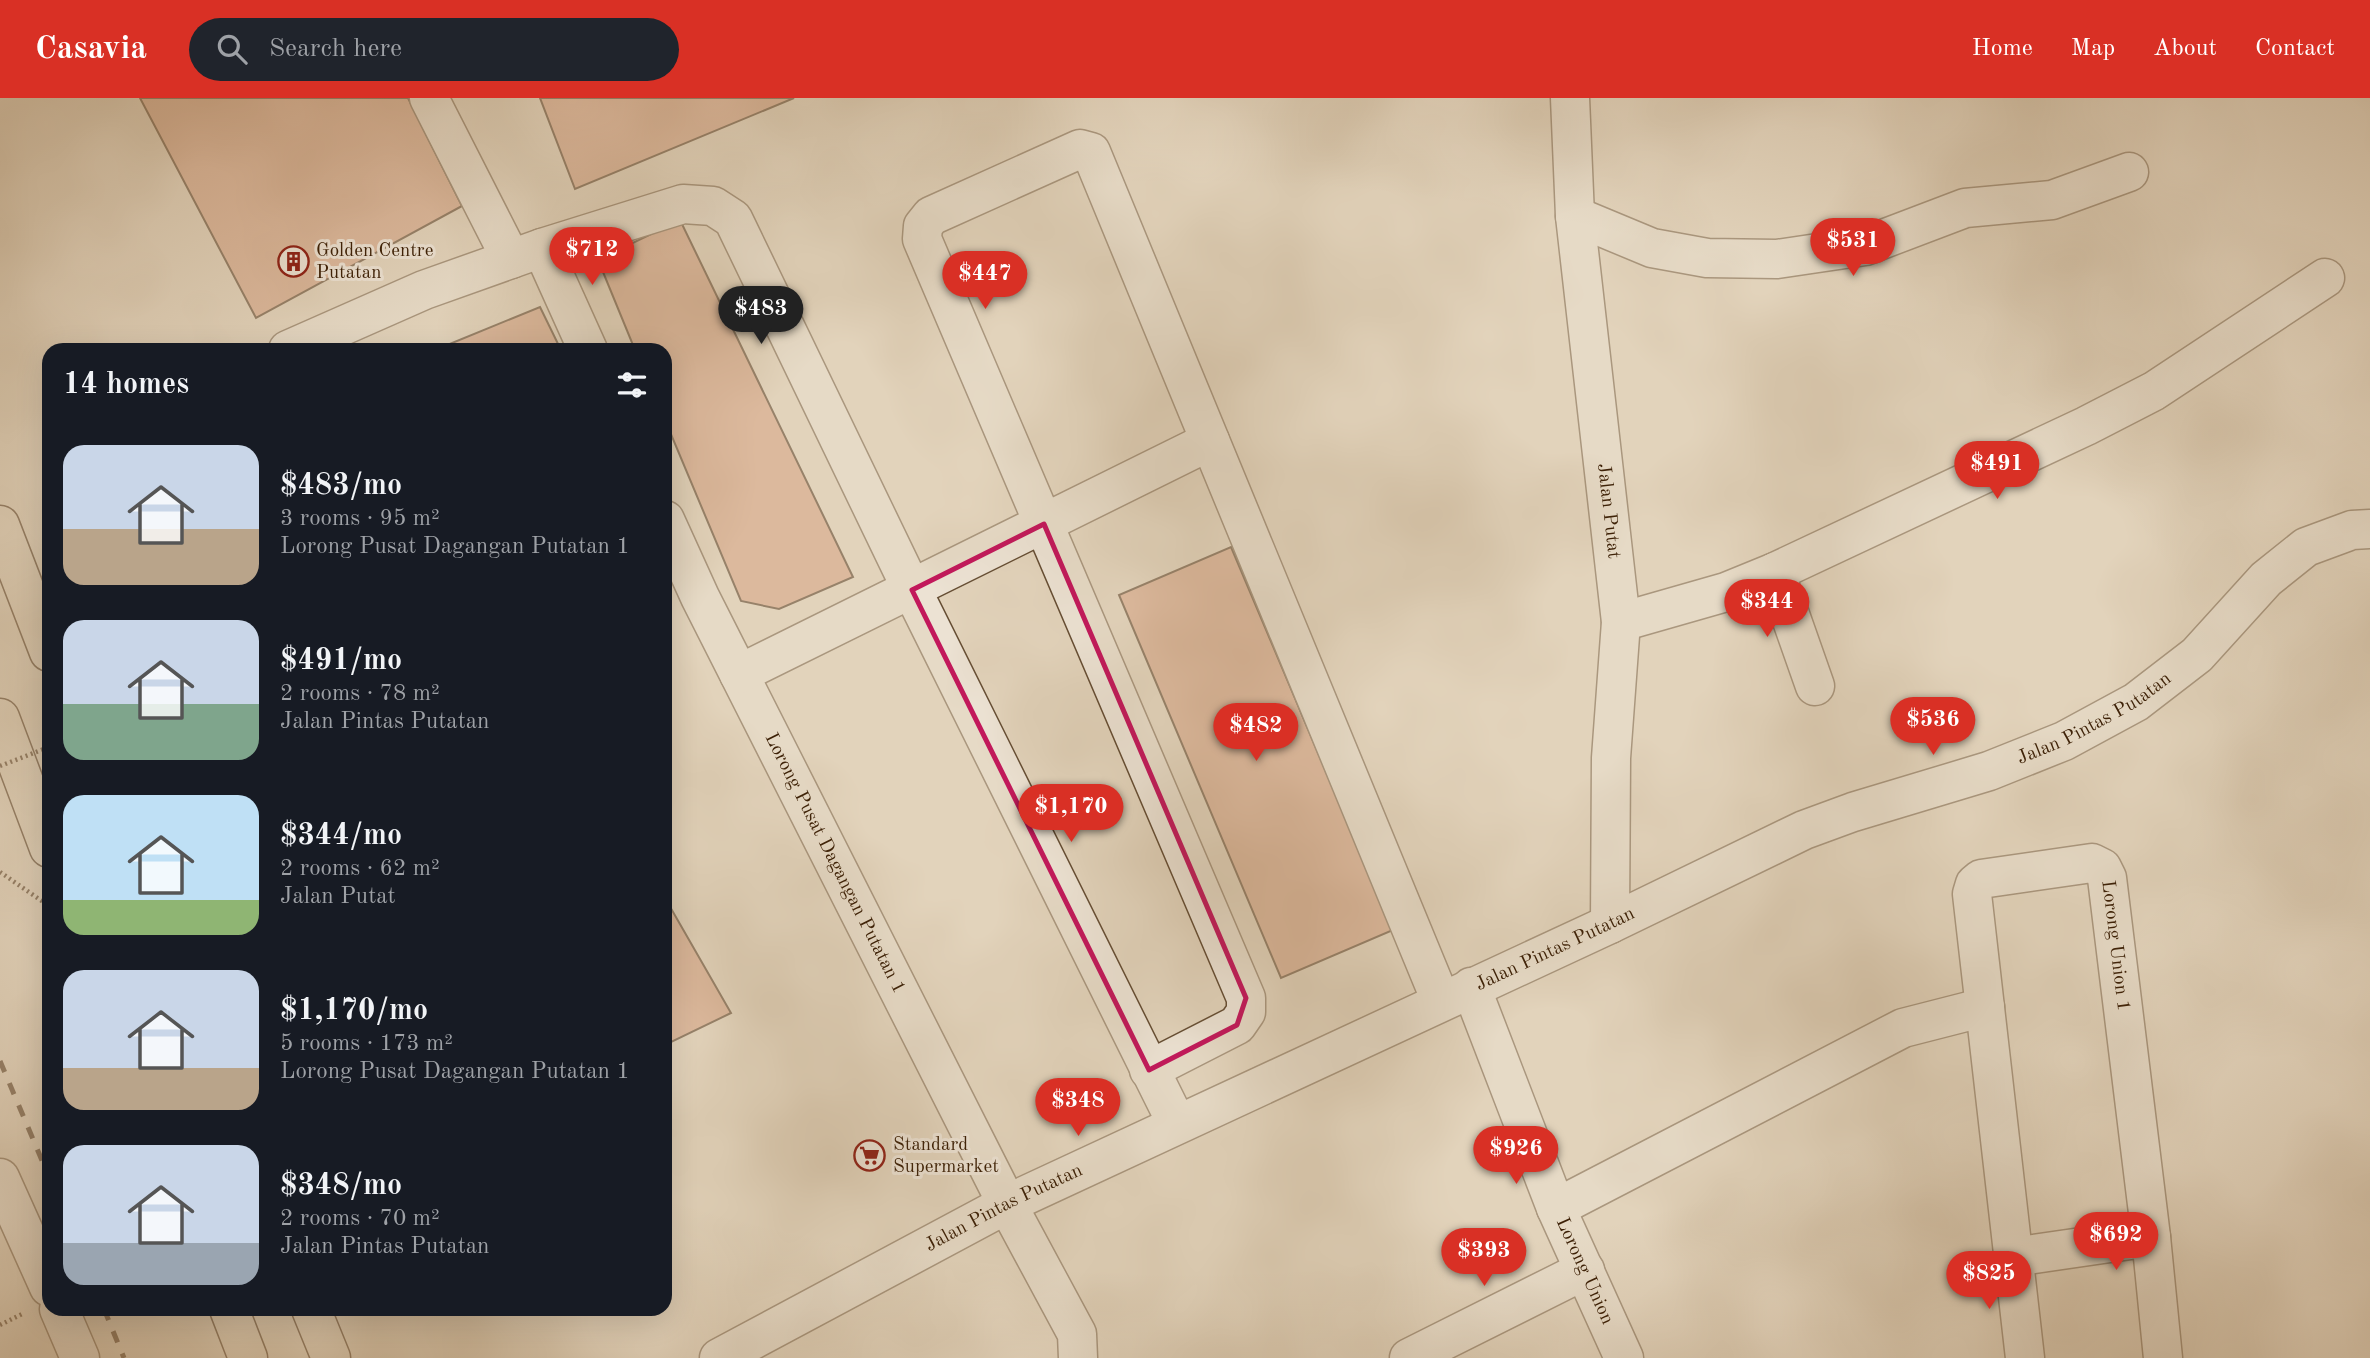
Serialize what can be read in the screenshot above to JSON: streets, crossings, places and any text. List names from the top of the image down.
{
  "streets": {
    "street": [
      "Jalan Putat",
      "Jalan Pintas Putatan",
      "Lorong Pusat Dagangan Putatan 1",
      "Lorong Union 1",
      "Lorong Union"
    ]
  },
  "crossings": [
    ["Jalan Putat", "Jalan Pintas Putatan"],
    ["Jalan Pintas Putatan", "Lorong Pusat Dagangan Putatan 1"],
    ["Jalan Pintas Putatan", "Lorong Union"]
  ],
  "places": {
    "building": ["Golden Centre Putatan"],
    "supermarket": ["Standard Supermarket"]
  },
  "page": {
    "header": "Casavia",
    "search": "Search here",
    "nav": [
      "Home",
      "Map",
      "About",
      "Contact"
    ],
    "price": [
      "$531",
      "$712",
      "$447",
      "$483",
      "$491",
      "$344",
      "$536",
      "$482",
      "$1,170",
      "$348",
      "$926",
      "$692",
      "$393",
      "$825"
    ],
    "heading": "14 homes",
    "list": [
      {
        "name": "$483/mo",
        "note": "3 rooms · 95 m² · Lorong Pusat Dagangan Putatan 1"
      },
      {
        "name": "$491/mo",
        "note": "2 rooms · 78 m² · Jalan Pintas Putatan"
      },
      {
        "name": "$344/mo",
        "note": "2 rooms · 62 m² · Jalan Putat"
      },
      {
        "name": "$1,170/mo",
        "note": "5 rooms · 173 m² · Lorong Pusat Dagangan Putatan 1"
      },
      {
        "name": "$348/mo",
        "note": "2 rooms · 70 m² · Jalan Pintas Putatan"
      }
    ]
  }
}
